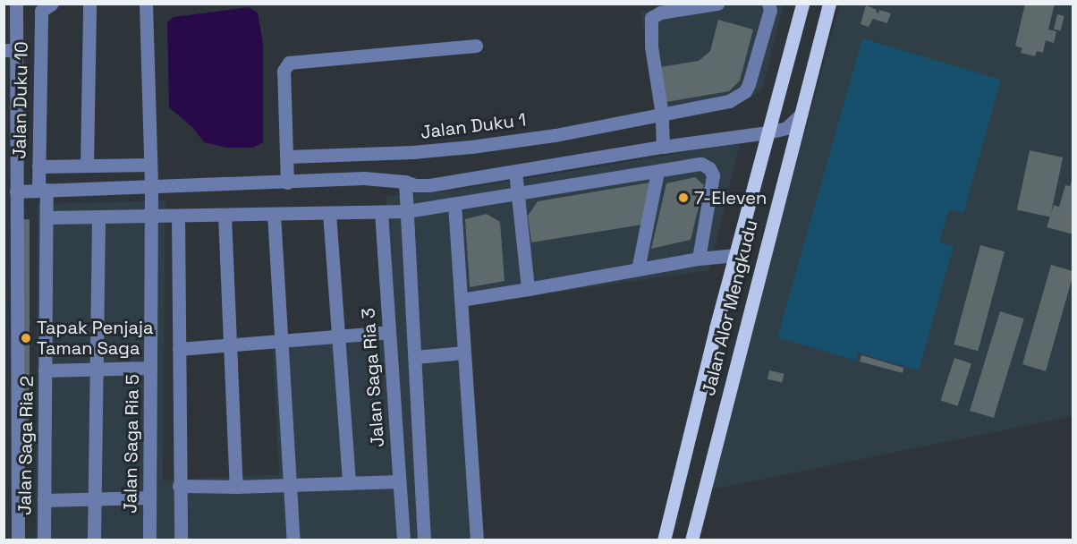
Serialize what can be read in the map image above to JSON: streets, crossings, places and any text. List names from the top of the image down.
{
  "streets": {
    "main road": ["Jalan Alor Mengkudu"],
    "street": [
      "Jalan Duku 10",
      "Jalan Duku 1",
      "Jalan Saga Ria 3",
      "Jalan Saga Ria 5",
      "Jalan Saga Ria 2"
    ]
  },
  "crossings": [
    ["Jalan Duku 10", "Jalan Saga Ria 2"]
  ],
  "places": ["7-Eleven", "Tapak Penjaja Taman Saga"]
}
